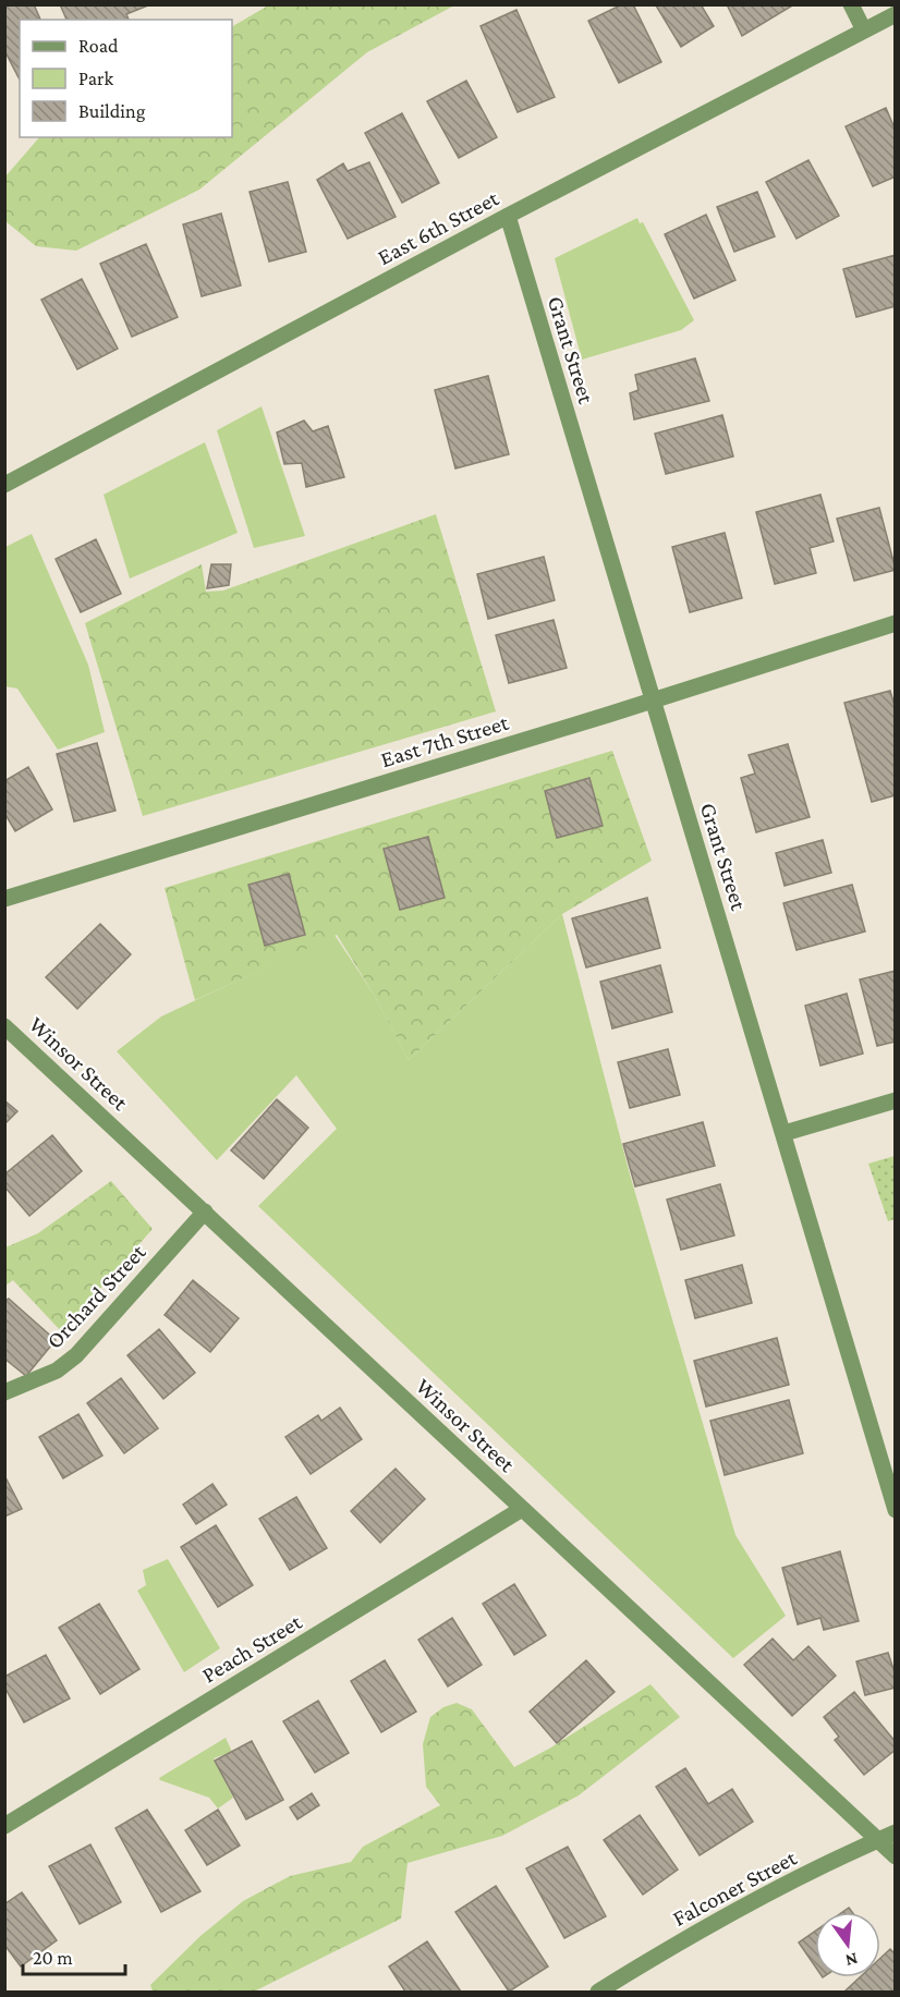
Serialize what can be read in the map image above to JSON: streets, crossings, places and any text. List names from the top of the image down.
{
  "streets": {
    "street": [
      "East 6th Street",
      "Grant Street",
      "East 7th Street",
      "Winsor Street",
      "Orchard Street",
      "Peach Street",
      "Falconer Street"
    ]
  },
  "crossings": [
    ["East 6th Street", "Grant Street"],
    ["Grant Street", "East 7th Street"],
    ["Winsor Street", "Orchard Street"],
    ["Winsor Street", "Peach Street"],
    ["Winsor Street", "Falconer Street"]
  ],
  "legend": ["Road", "Park", "Building"],
  "scale_bar": "20 m",
  "north": "bottom"
}
